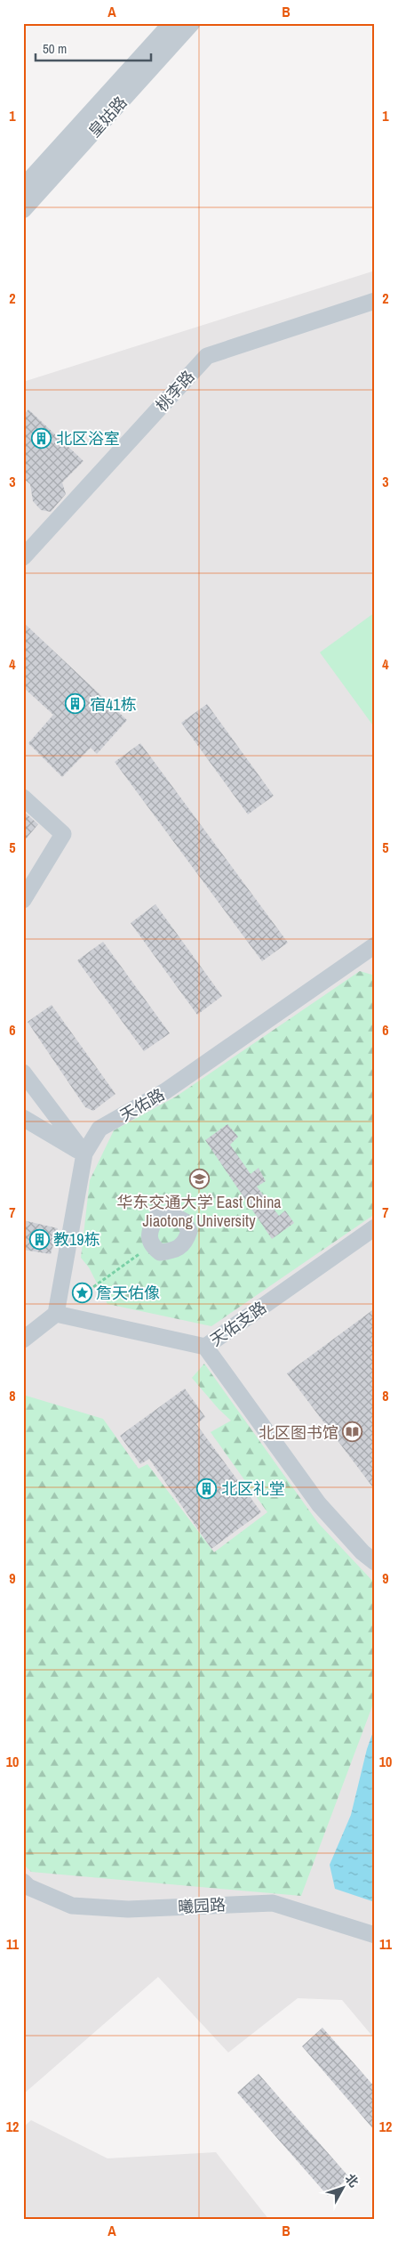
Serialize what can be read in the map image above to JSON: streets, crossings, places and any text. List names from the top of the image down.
{
  "streets": {
    "street": [
      "皇姑路",
      "桃李路",
      "天佑路",
      "天佑支路",
      "曦园路"
    ]
  },
  "crossings": [
    ["天佑路", "天佑支路"]
  ],
  "places": {
    "building": [
      "北区浴室",
      "宿41栋",
      "教19栋",
      "北区礼堂"
    ],
    "school or university": ["华东交通大学 East China Jiaotong University"],
    "place": ["詹天佑像"],
    "library": ["北区图书馆"]
  },
  "scale_bar": "50 m",
  "north": "top right",
  "grid": {
    "columns": ["A", "B"],
    "rows": [
      "1",
      "2",
      "3",
      "4",
      "5",
      "6",
      "7",
      "8",
      "9",
      "10",
      "11",
      "12"
    ]
  }
}
